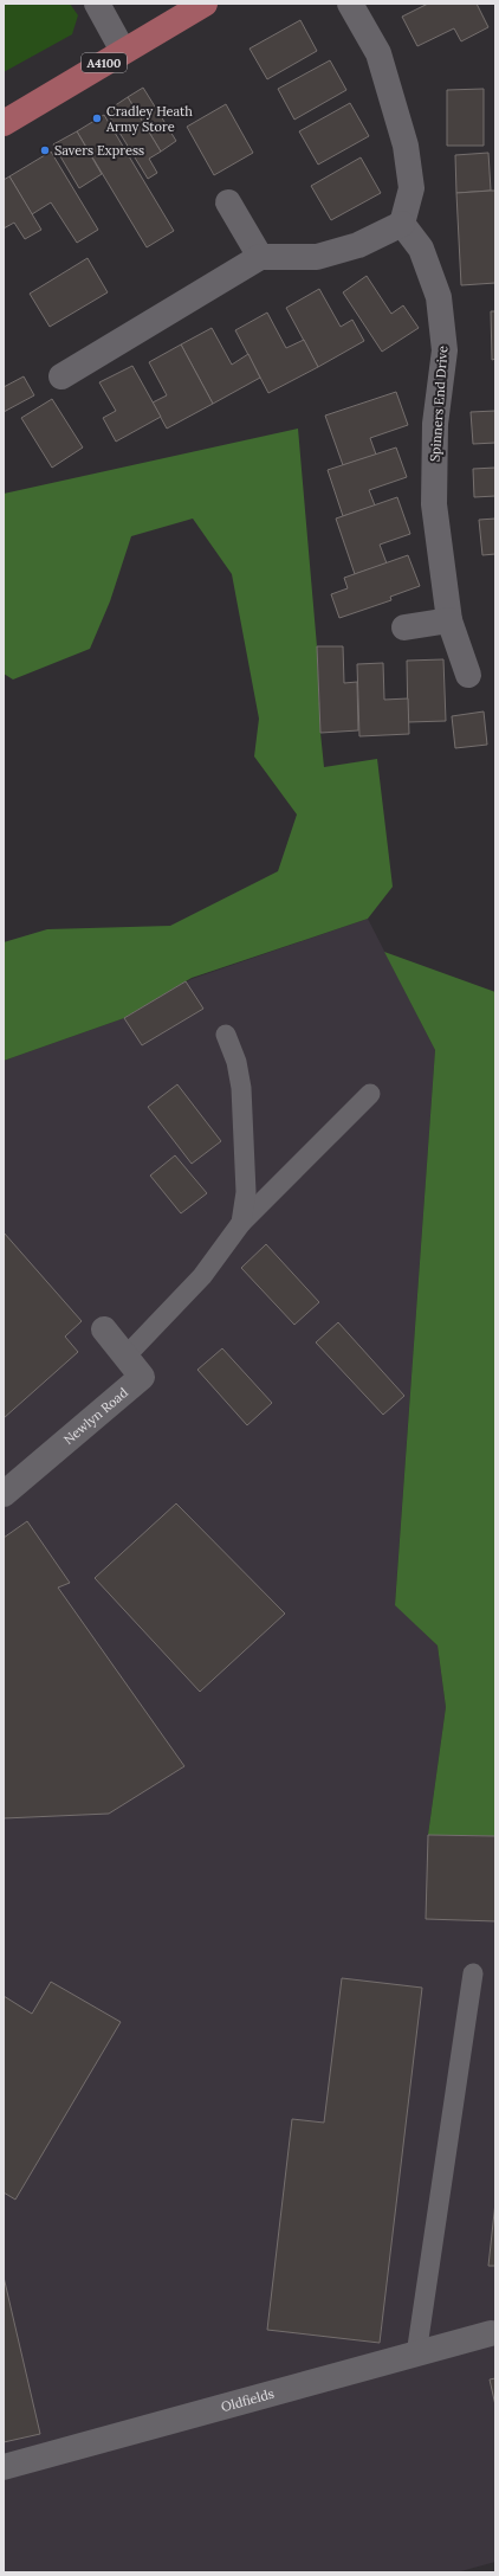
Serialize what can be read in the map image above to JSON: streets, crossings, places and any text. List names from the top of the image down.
{
  "streets": {
    "main road": ["A4100"],
    "street": ["Spinners End Drive", "Newlyn Road", "Oldfields"]
  },
  "places": ["Cradley Heath Army Store", "Savers Express"]
}
